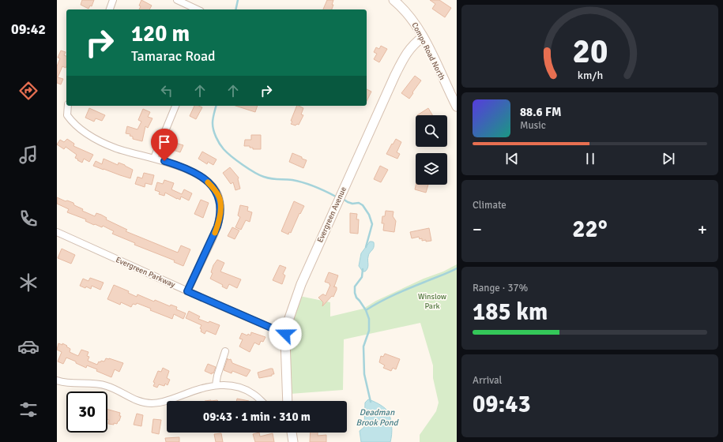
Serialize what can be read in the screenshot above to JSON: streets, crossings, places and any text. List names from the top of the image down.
{
  "streets": {
    "main road": ["Compo Road North", "Evergreen Avenue"],
    "street": ["Evergreen Parkway"]
  },
  "crossings": [
    ["Compo Road North", "Evergreen Avenue"],
    ["Evergreen Avenue", "Evergreen Parkway"]
  ],
  "water": ["Deadman Brook Pond"],
  "parks": ["Winslow Park"],
  "page": {
    "tabs": "09:42",
    "turn": ["120 m", "Tamarac Road"],
    "song": ["88.6 FM", "Music"],
    "tile": [
      "Climate",
      ["Range · 37%", "185 km"],
      ["Arrival", "09:43"]
    ],
    "heat": ["−", "22°", "+"],
    "limit": "30",
    "trip": "09:43 · 1 min · 310 m",
    "gauge": ["20", "km/h"]
  }
}
